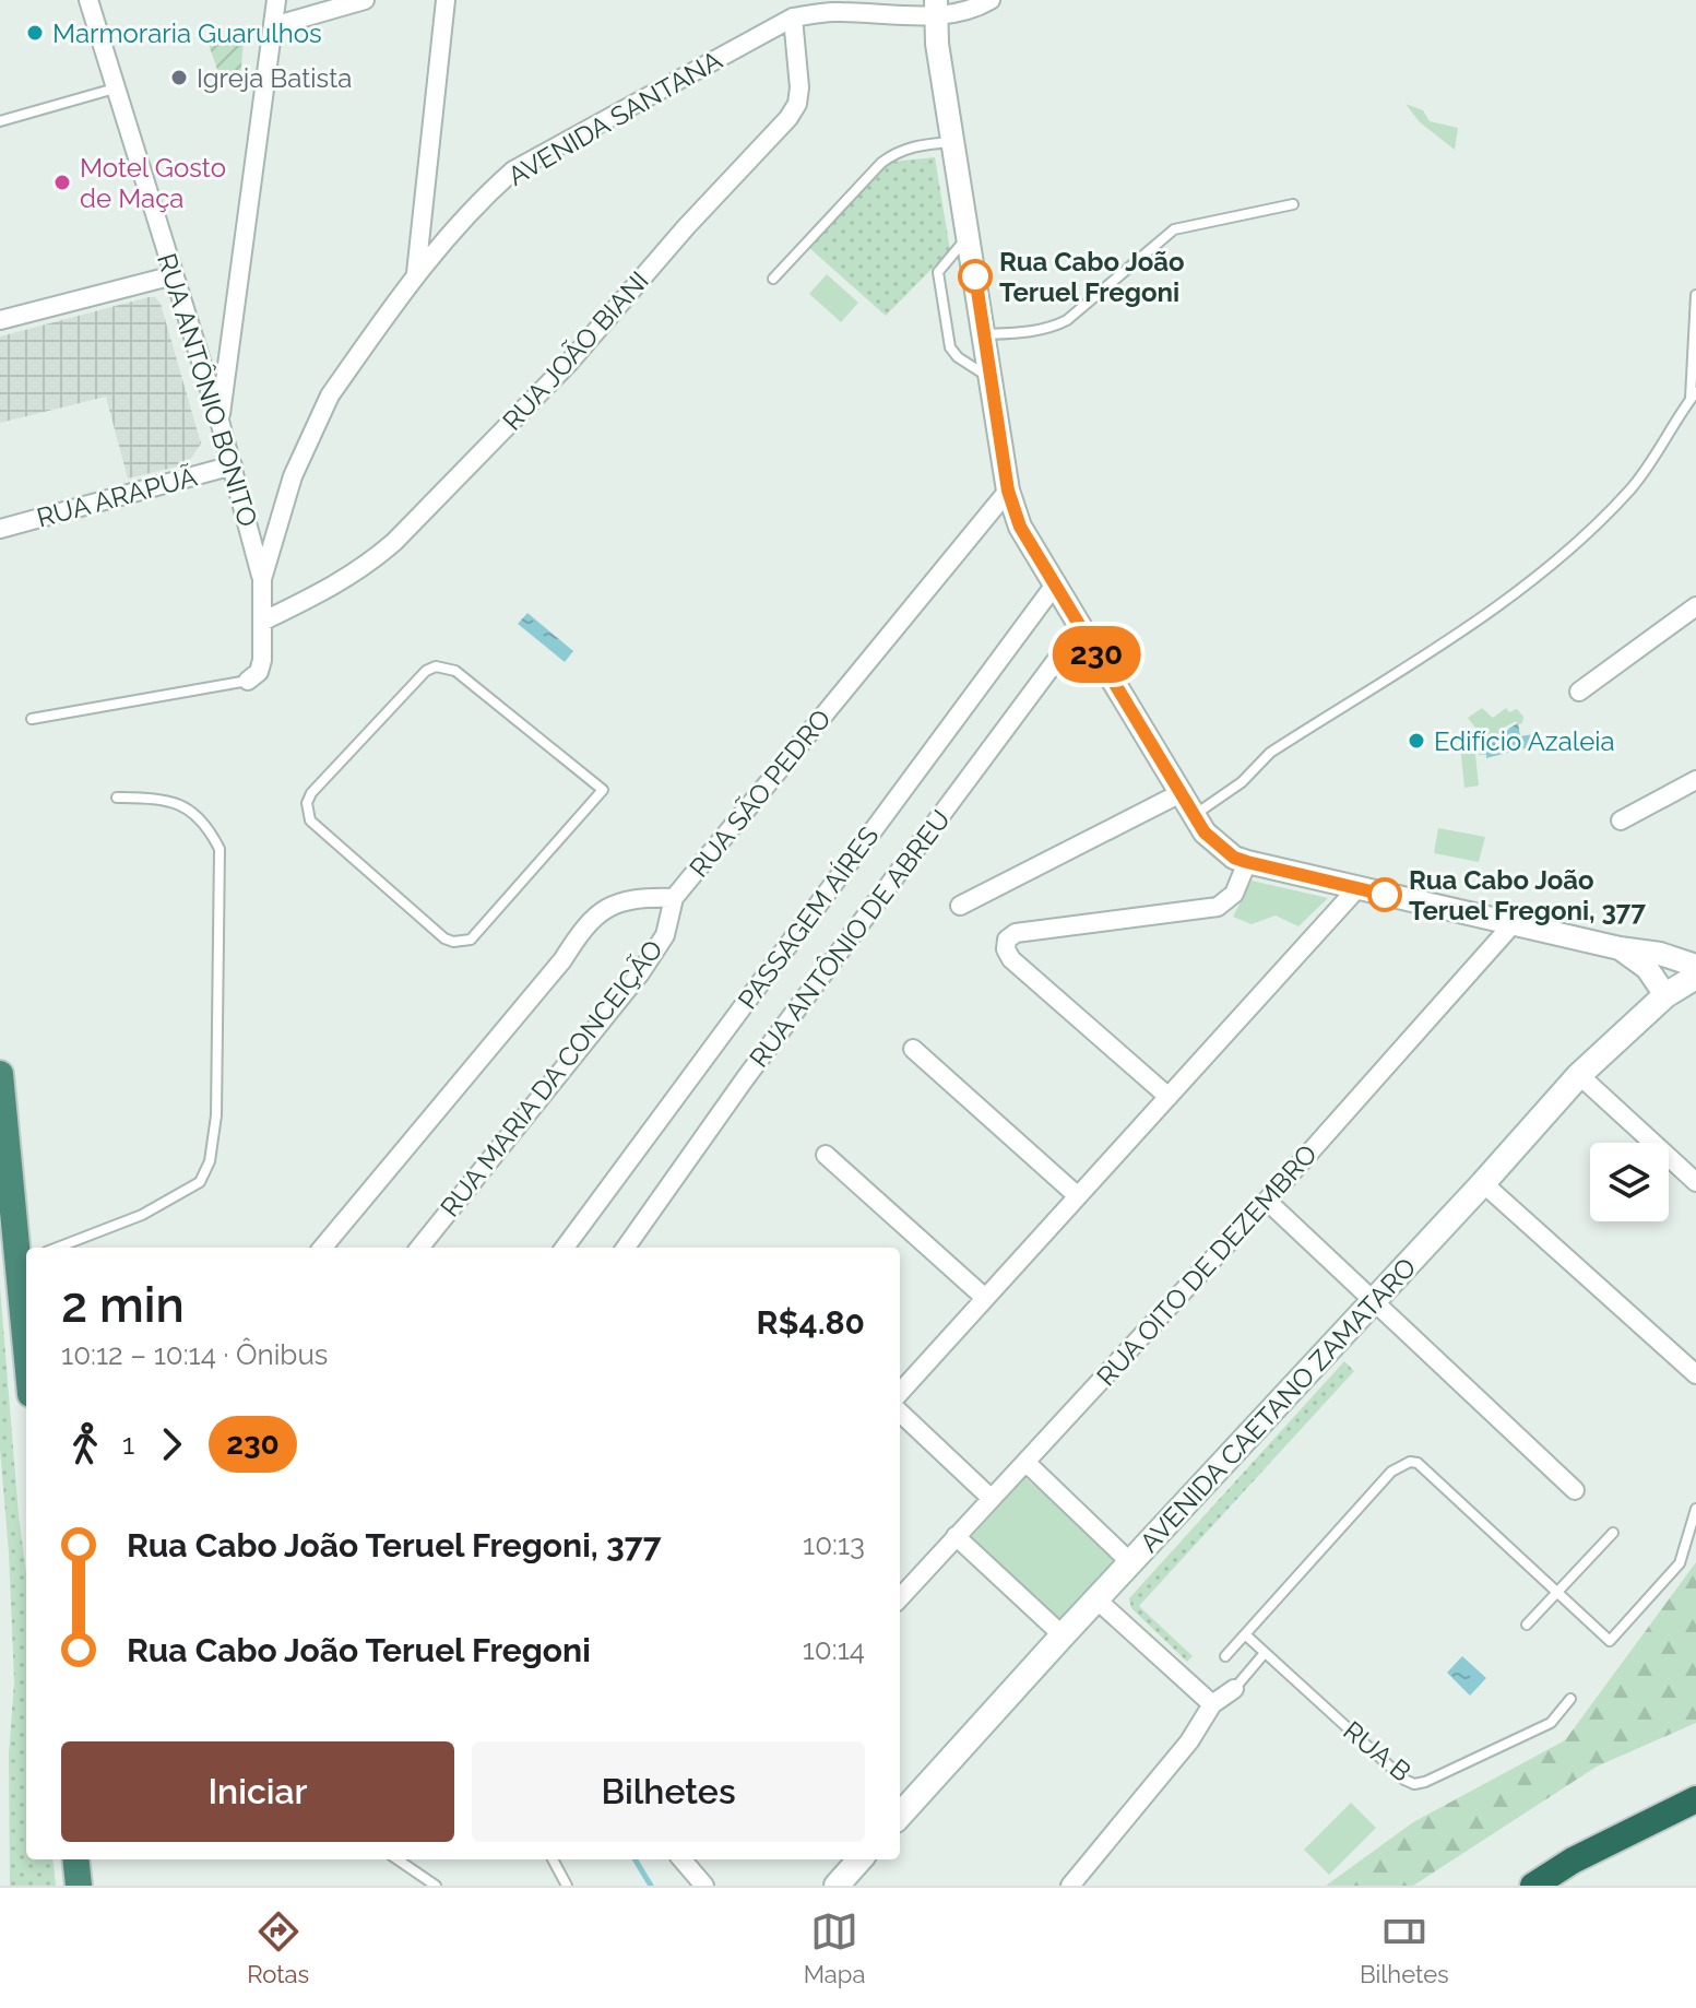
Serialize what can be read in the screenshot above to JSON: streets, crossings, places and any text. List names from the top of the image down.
{
  "streets": {
    "main road": ["AVENIDA CAETANO ZAMATARO"],
    "street": [
      "AVENIDA SANTANA",
      "RUA JOÃO BIANI",
      "RUA ANTÔNIO BONITO",
      "RUA ARAPUÃ",
      "RUA SÃO PEDRO",
      "PASSAGEM AÍRES",
      "RUA ANTÔNIO DE ABREU",
      "RUA MARIA DA CONCEIÇÃO",
      "RUA OITO DE DEZEMBRO"
    ],
    "lane": ["RUA B"]
  },
  "crossings": [
    ["AVENIDA SANTANA", "RUA JOÃO BIANI"],
    ["AVENIDA SANTANA", "RUA ANTÔNIO BONITO"],
    ["RUA ANTÔNIO BONITO", "RUA ARAPUÃ"],
    ["RUA SÃO PEDRO", "RUA MARIA DA CONCEIÇÃO"]
  ],
  "places": [
    "Marmoraria Guarulhos",
    "Igreja Batista",
    "Motel Gosto de Maça",
    "Rua Cabo João Teruel Fregoni",
    "Edifício Azaleia",
    "Rua Cabo João Teruel Fregoni, 377"
  ],
  "lines": ["bus line 230"],
  "page": {
    "on_map": "230",
    "heading": ["2 min", "10:12 – 10:14 · Ônibus", "R$4.80"],
    "legs": ["1", "230"],
    "list": [
      {
        "name": "Rua Cabo João Teruel Fregoni, 377",
        "value": "10:13"
      },
      {
        "name": "Rua Cabo João Teruel Fregoni",
        "value": "10:14"
      }
    ],
    "buttons": ["Iniciar", "Bilhetes"],
    "tabs": ["Rotas", "Mapa", "Bilhetes"]
  }
}
